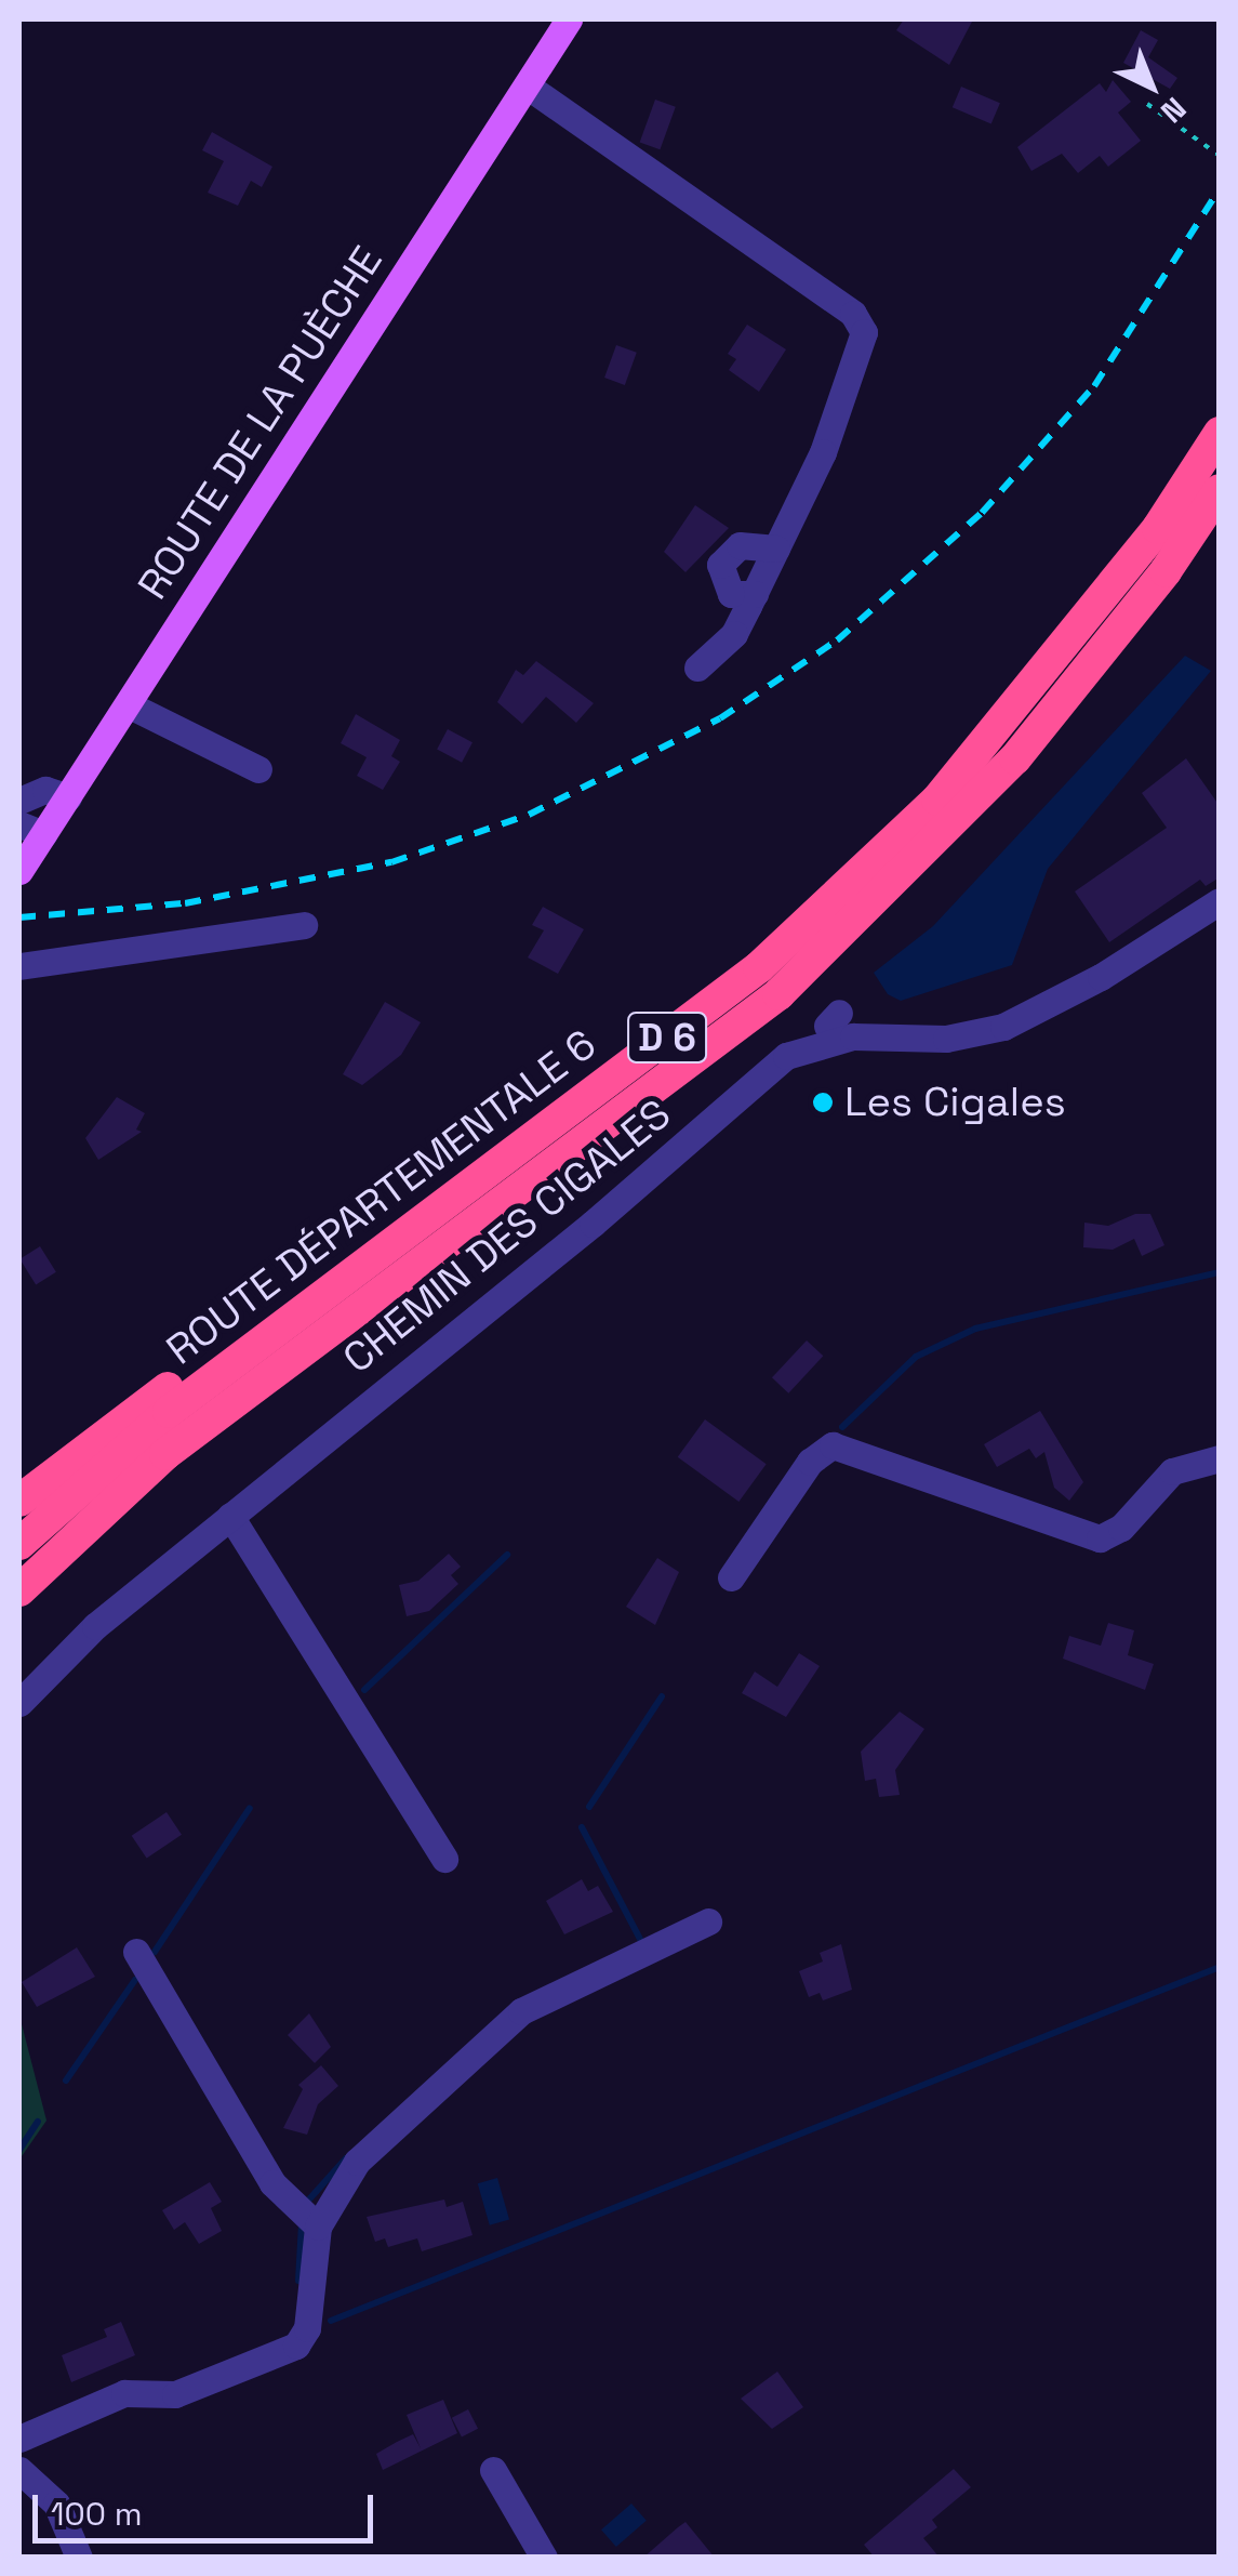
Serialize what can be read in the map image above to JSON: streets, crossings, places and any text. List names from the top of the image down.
{
  "streets": {
    "highway": ["D 6", "ROUTE DÉPARTEMENTALE 6"],
    "main road": ["ROUTE DE LA PUÈCHE"],
    "street": ["CHEMIN DES CIGALES"]
  },
  "places": ["Les Cigales"],
  "scale_bar": "100 m",
  "north": "bottom right"
}
